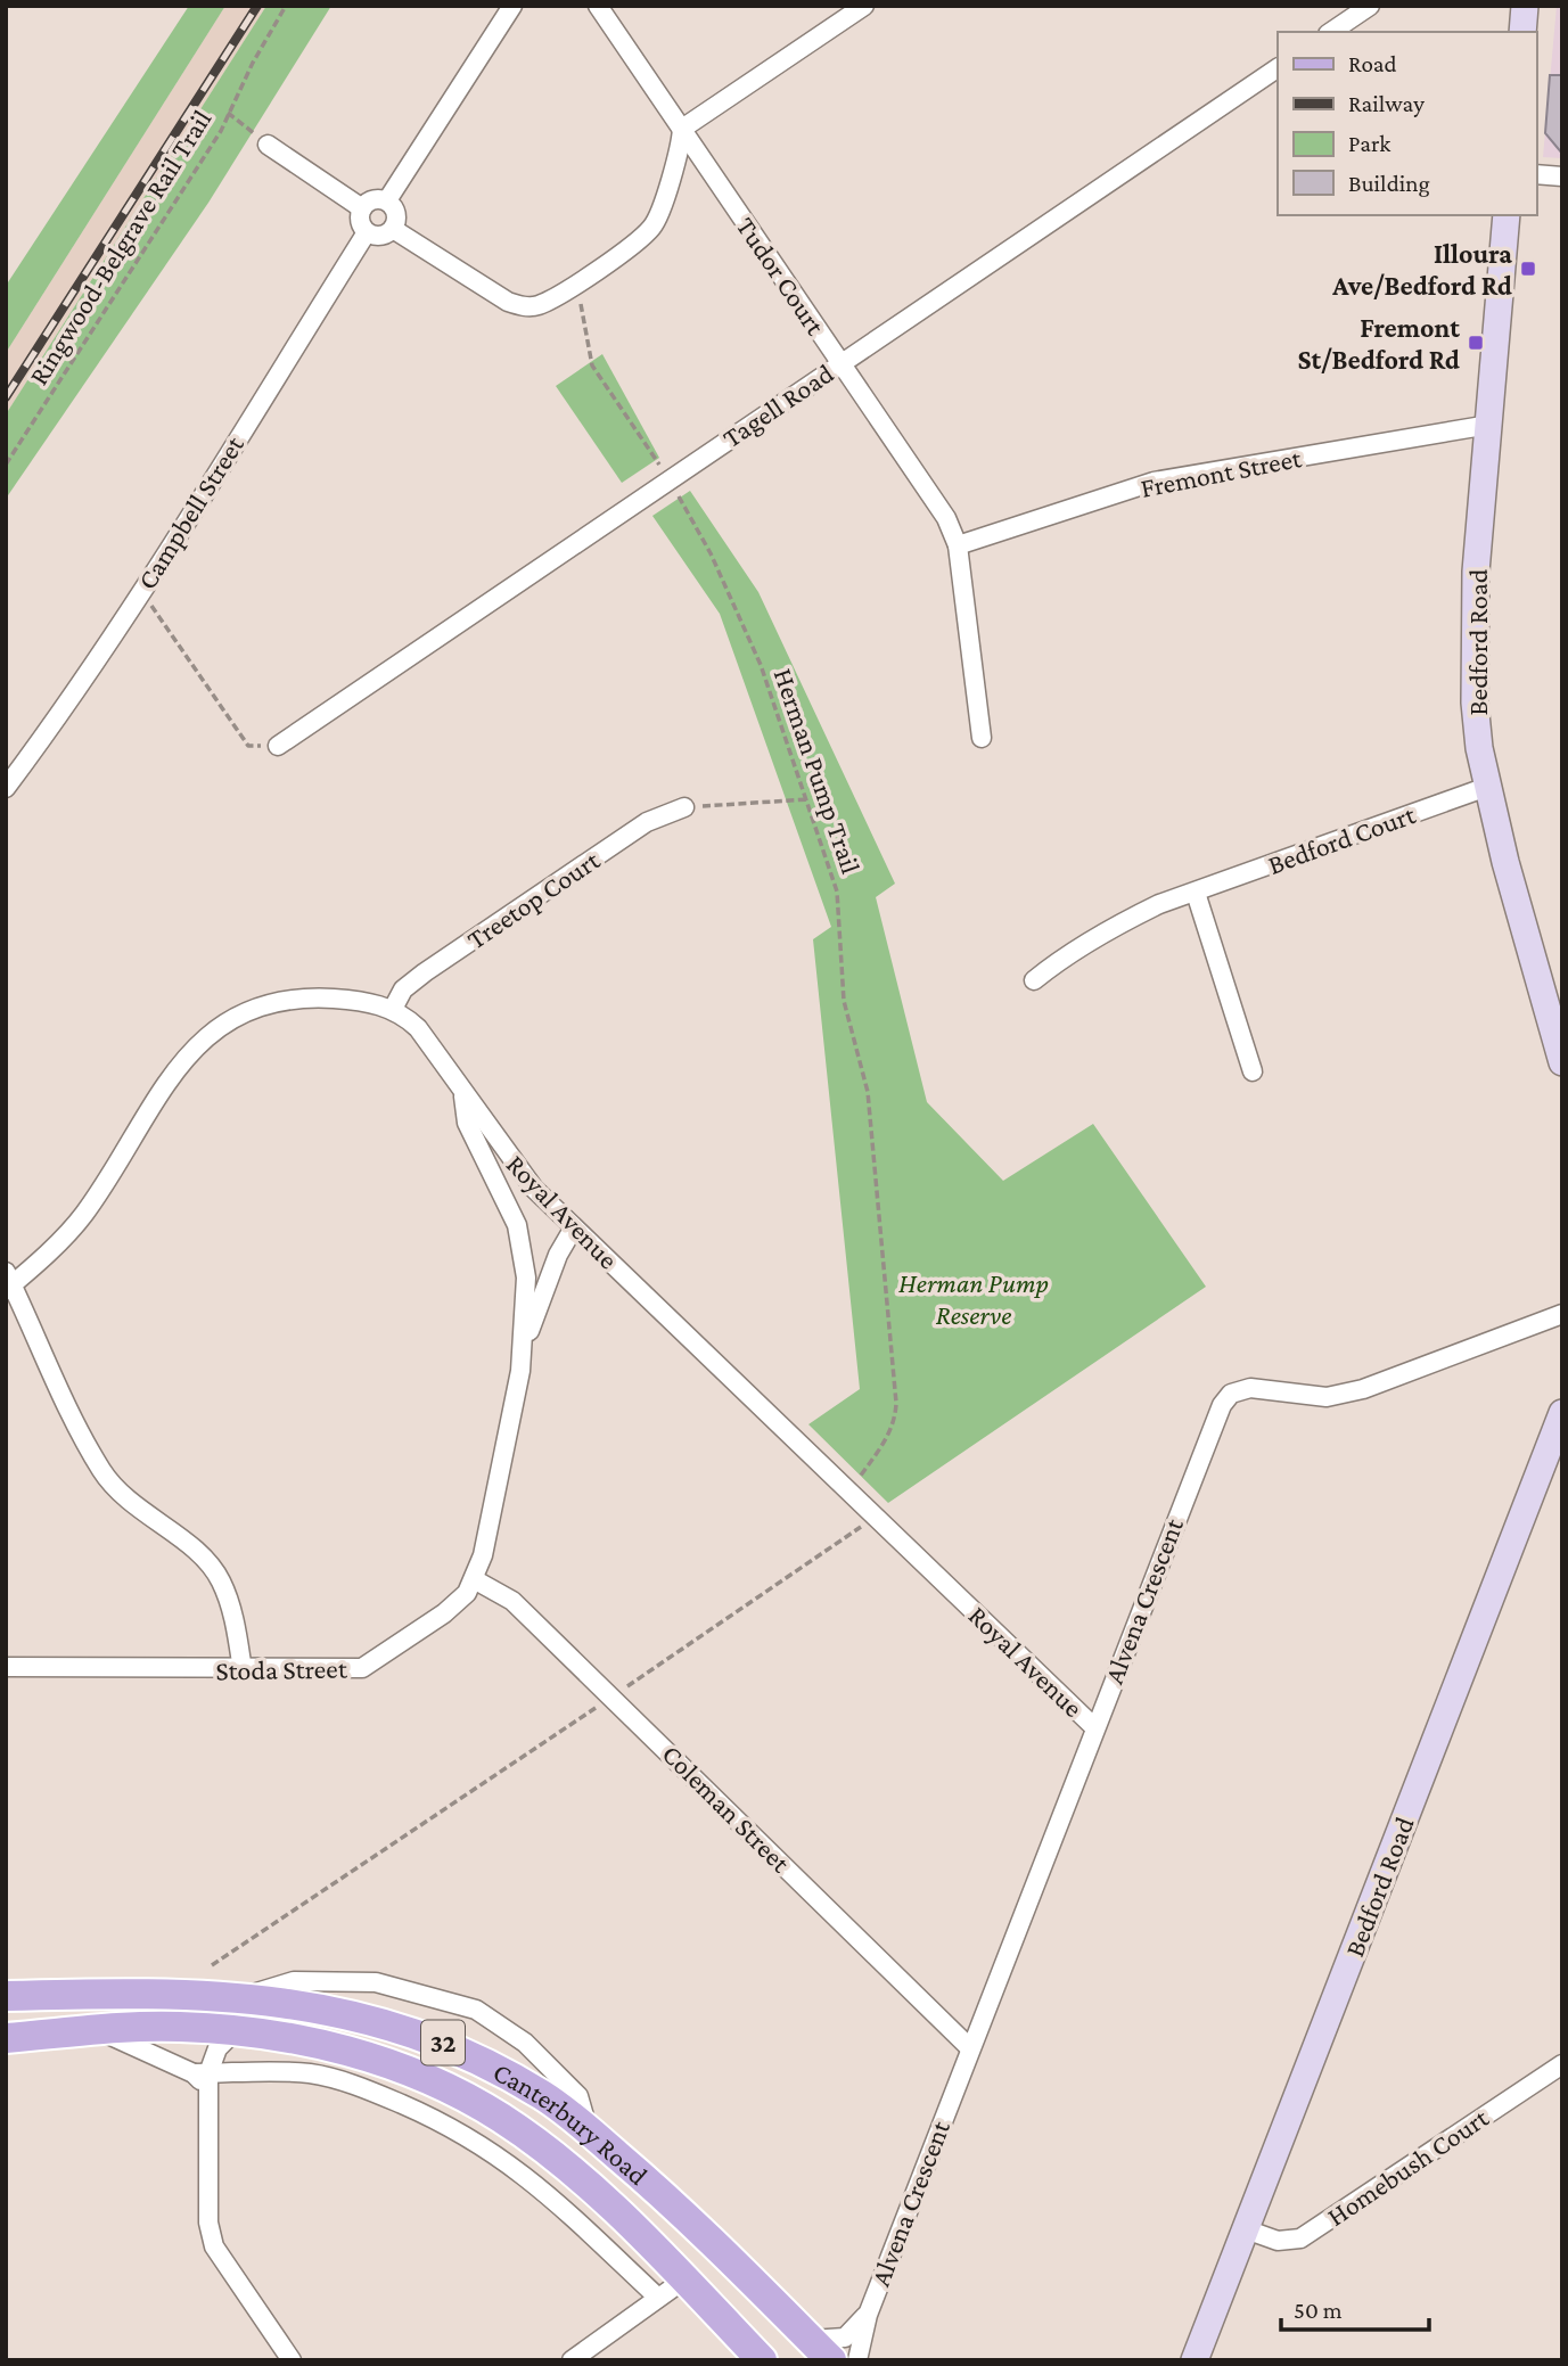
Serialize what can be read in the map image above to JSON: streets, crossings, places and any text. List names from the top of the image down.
{
  "streets": {
    "main road": ["Bedford Road", "32", "Canterbury Road"],
    "street": [
      "Tudor Court",
      "Tagell Road",
      "Fremont Street",
      "Campbell Street",
      "Bedford Court",
      "Treetop Court",
      "Royal Avenue",
      "Alvena Crescent",
      "Stoda Street",
      "Coleman Street",
      "Homebush Court"
    ],
    "path": ["Ringwood-Belgrave Rail Trail", "Herman Pump Trail"]
  },
  "crossings": [
    ["Tudor Court", "Tagell Road"],
    ["Tudor Court", "Fremont Street"],
    ["Tagell Road", "Herman Pump Trail"],
    ["Fremont Street", "Bedford Road"],
    ["Bedford Road", "Bedford Court"],
    ["Bedford Road", "Homebush Court"],
    ["Herman Pump Trail", "Royal Avenue"],
    ["Treetop Court", "Royal Avenue"],
    ["Royal Avenue", "Alvena Crescent"],
    ["Royal Avenue", "Stoda Street"],
    ["Alvena Crescent", "Coleman Street"],
    ["Alvena Crescent", "Canterbury Road"],
    ["Stoda Street", "Coleman Street"]
  ],
  "parks": ["Herman Pump Reserve"],
  "places": {
    "transit": ["Illoura Ave/Bedford Rd", "Fremont St/Bedford Rd"]
  },
  "legend": [
    "Road",
    "Railway",
    "Park",
    "Building"
  ],
  "scale_bar": "50 m"
}
